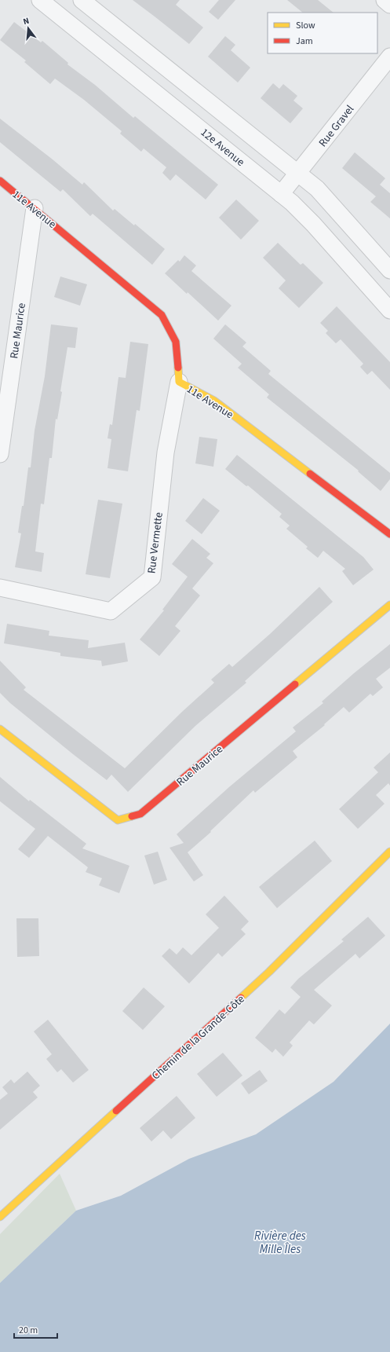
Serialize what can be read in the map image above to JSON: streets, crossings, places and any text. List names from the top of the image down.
{
  "streets": {
    "street": [
      "Rue Gravel",
      "12e Avenue",
      "11e Avenue",
      "Rue Maurice",
      "Rue Vermette",
      "Chemin de la Grande-Côte"
    ]
  },
  "crossings": [
    ["Rue Gravel", "12e Avenue"],
    ["11e Avenue", "Rue Maurice"],
    ["11e Avenue", "Rue Vermette"]
  ],
  "water": ["Rivière des Mille Îles"],
  "legend": ["Slow", "Jam"],
  "scale_bar": "20 m",
  "north": "top"
}
